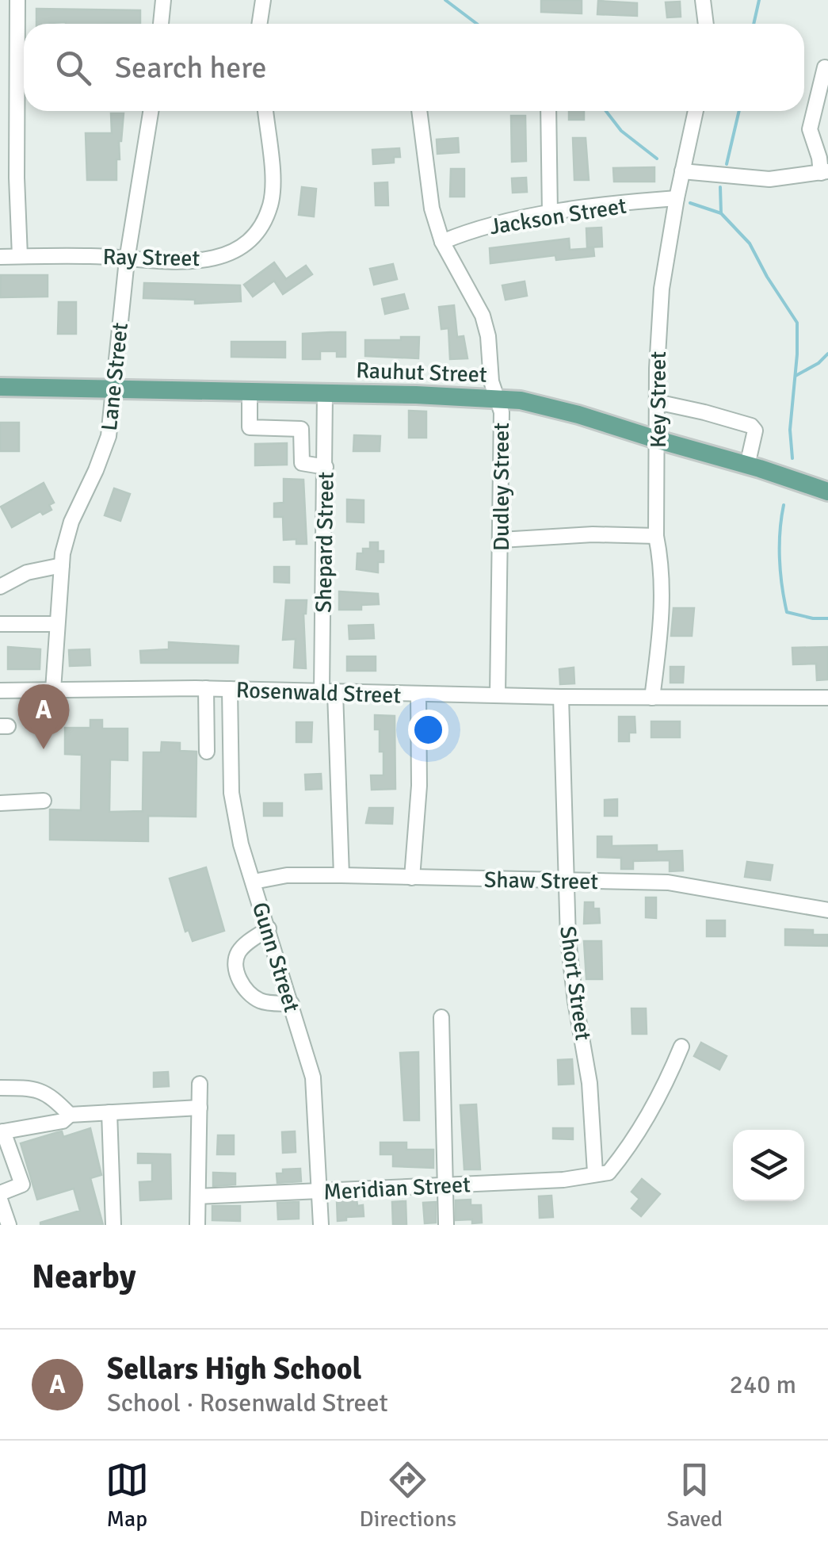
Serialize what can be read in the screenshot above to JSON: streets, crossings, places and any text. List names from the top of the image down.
{
  "streets": {
    "main road": ["Rauhut Street"],
    "street": [
      "Jackson Street",
      "Ray Street",
      "Lane Street",
      "Key Street",
      "Dudley Street",
      "Shepard Street",
      "Rosenwald Street",
      "Shaw Street",
      "Gunn Street",
      "Short Street",
      "Meridian Street"
    ]
  },
  "crossings": [
    ["Jackson Street", "Key Street"],
    ["Jackson Street", "Dudley Street"],
    ["Ray Street", "Lane Street"],
    ["Rauhut Street", "Lane Street"],
    ["Rauhut Street", "Key Street"],
    ["Rauhut Street", "Dudley Street"],
    ["Rauhut Street", "Shepard Street"],
    ["Lane Street", "Rosenwald Street"],
    ["Key Street", "Rosenwald Street"],
    ["Dudley Street", "Rosenwald Street"],
    ["Shepard Street", "Rosenwald Street"],
    ["Shepard Street", "Shaw Street"],
    ["Rosenwald Street", "Gunn Street"],
    ["Rosenwald Street", "Short Street"],
    ["Shaw Street", "Gunn Street"],
    ["Shaw Street", "Short Street"],
    ["Gunn Street", "Meridian Street"],
    ["Short Street", "Meridian Street"]
  ],
  "page": {
    "search": "Search here",
    "pins": "A",
    "heading": "Nearby",
    "list": [
      {
        "mark": "A",
        "name": "Sellars High School",
        "note": "School · Rosenwald Street",
        "value": "240 m"
      }
    ],
    "nav": ["Map", "Directions", "Saved"]
  }
}
